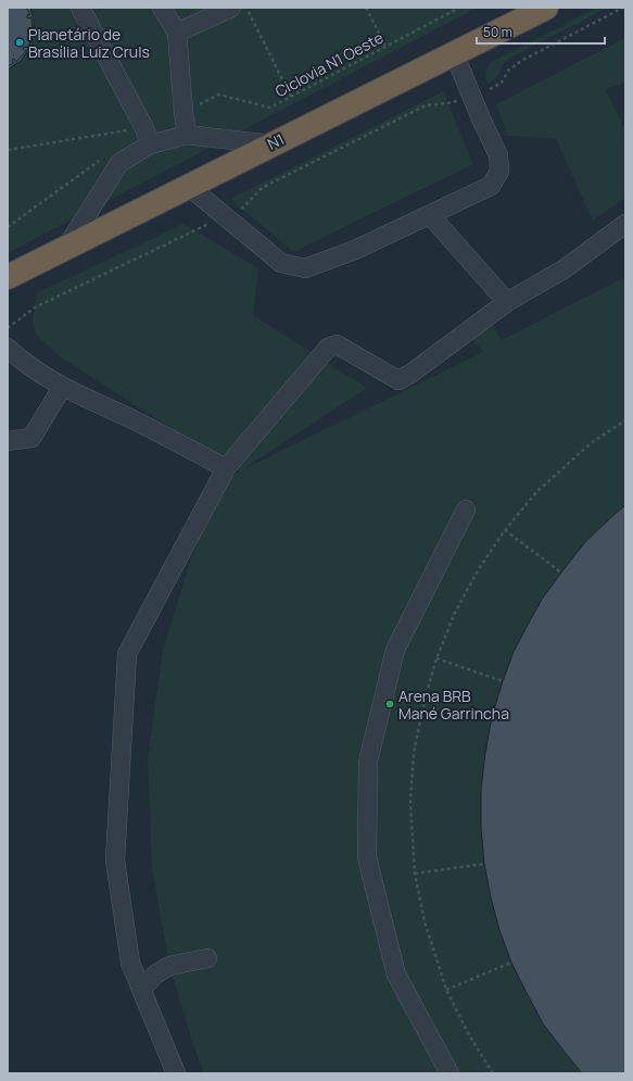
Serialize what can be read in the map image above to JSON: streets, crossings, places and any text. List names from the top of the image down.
{
  "streets": {
    "highway": ["N1"],
    "path": ["Ciclovia N1 Oeste"]
  },
  "places": ["Planetário de Brasília Luiz Cruls", "Arena BRB Mané Garrincha"],
  "scale_bar": "50 m"
}
